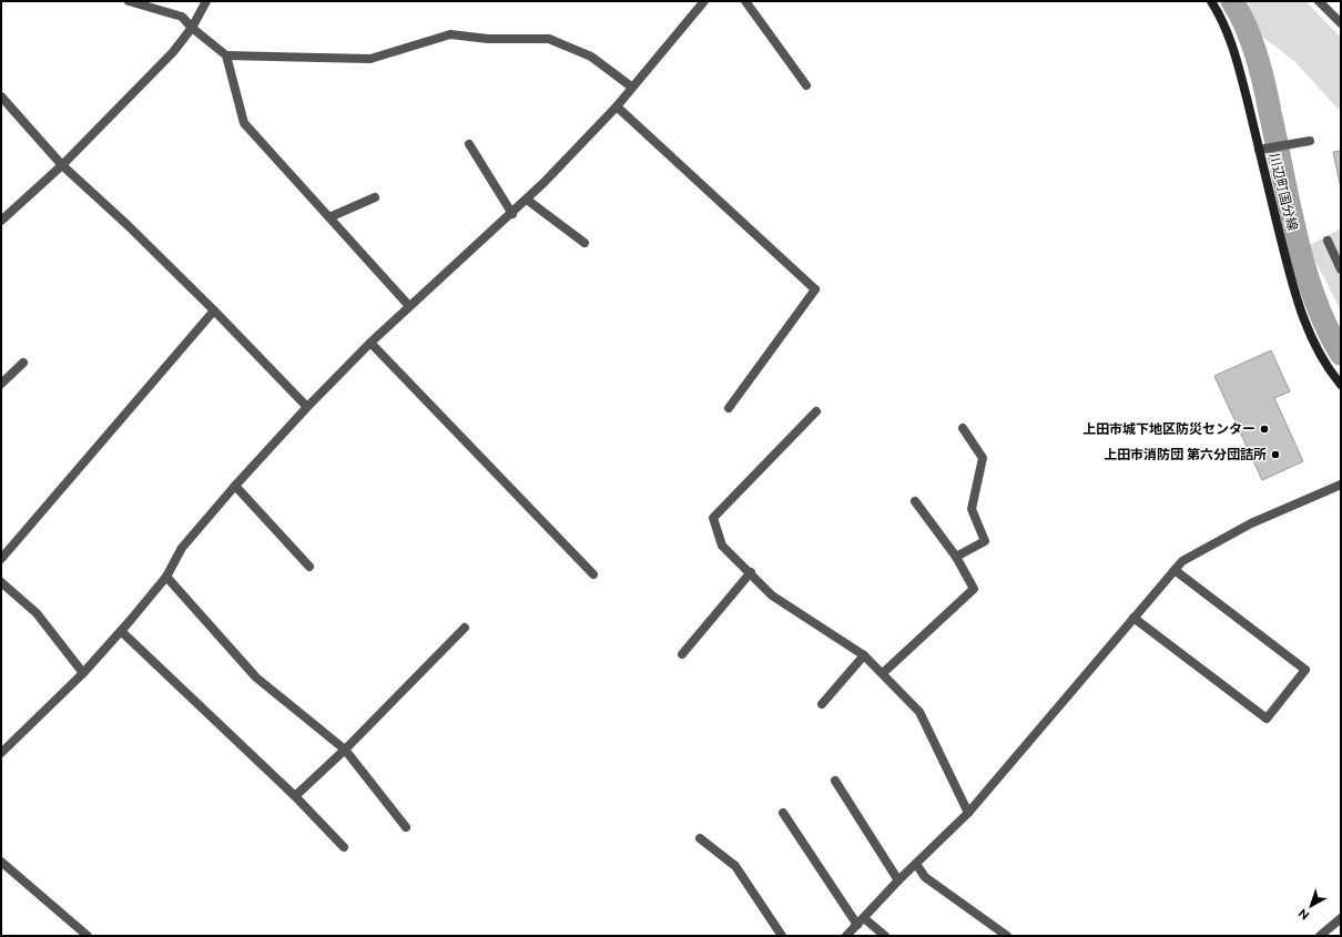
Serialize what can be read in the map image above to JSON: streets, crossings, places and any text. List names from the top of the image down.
{
  "streets": {
    "street": ["川辺町国分線"]
  },
  "places": ["上田市城下地区防災センター", "上田市消防団 第六分団詰所"],
  "north": "bottom left"
}
